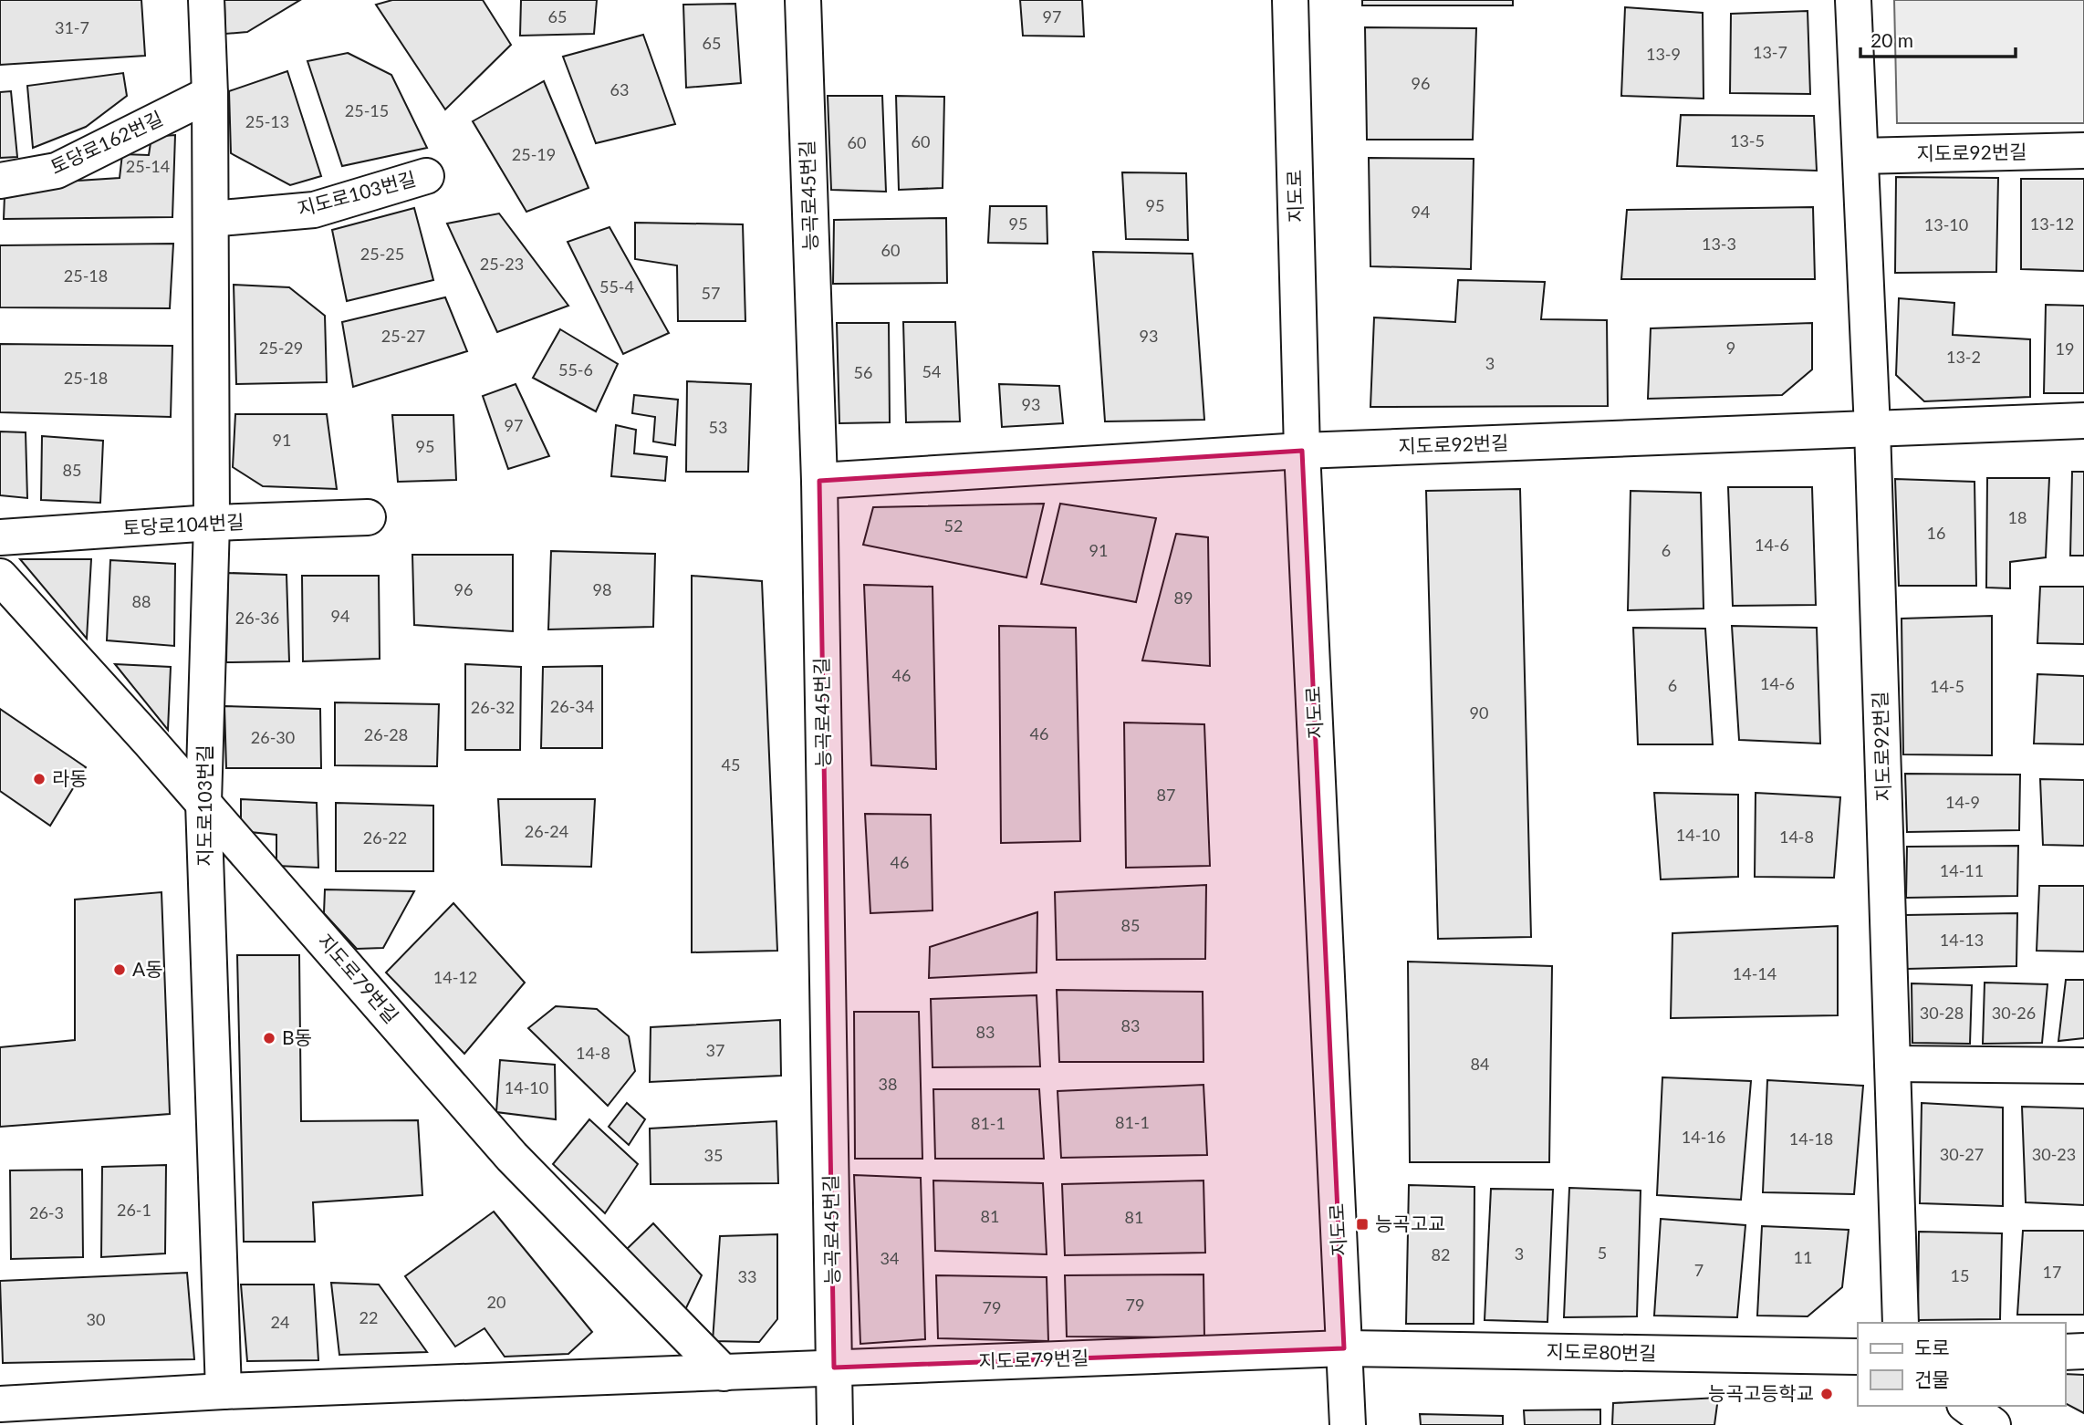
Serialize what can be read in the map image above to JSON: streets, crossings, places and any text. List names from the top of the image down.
{
  "streets": {
    "street": [
      "토당로162번길",
      "지도로92번길",
      "지도로103번길",
      "능곡로45번길",
      "지도로",
      "토당로104번길",
      "지도로79번길",
      "지도로80번길"
    ]
  },
  "crossings": [
    ["토당로162번길", "지도로103번길"],
    ["지도로92번길", "능곡로45번길"],
    ["지도로92번길", "지도로"],
    ["지도로103번길", "토당로104번길"],
    ["지도로103번길", "지도로79번길"],
    ["능곡로45번길", "지도로79번길"],
    ["지도로", "지도로79번길"],
    ["지도로", "지도로80번길"],
    ["지도로79번길", "지도로80번길"]
  ],
  "places": {
    "other": [
      "라동",
      "A동",
      "B동",
      "능곡고등학교"
    ],
    "transit": ["능곡고교"]
  },
  "house_numbers": [
    "65",
    "97",
    "31-7",
    "65",
    "13-7",
    "13-9",
    "96",
    "63",
    "25-15",
    "25-13",
    "13-5",
    "60",
    "60",
    "25-19",
    "25-14",
    "95",
    "94",
    "95",
    "13-12",
    "13-10",
    "13-3",
    "60",
    "25-25",
    "25-23",
    "25-18",
    "55-4",
    "57",
    "25-27",
    "93",
    "25-29",
    "9",
    "19",
    "13-2",
    "3",
    "55-6",
    "54",
    "56",
    "25-18",
    "93",
    "97",
    "53",
    "91",
    "95",
    "85",
    "18",
    "52",
    "16",
    "14-6",
    "91",
    "6",
    "96",
    "98",
    "89",
    "88",
    "94",
    "26-36",
    "46",
    "14-6",
    "6",
    "14-5",
    "26-34",
    "26-32",
    "90",
    "46",
    "26-28",
    "26-30",
    "45",
    "87",
    "14-9",
    "26-24",
    "14-10",
    "14-8",
    "26-22",
    "46",
    "14-11",
    "85",
    "14-13",
    "14-14",
    "14-12",
    "30-28",
    "30-26",
    "83",
    "83",
    "37",
    "14-8",
    "84",
    "38",
    "14-10",
    "81-1",
    "81-1",
    "14-16",
    "14-18",
    "30-27",
    "30-23",
    "35",
    "26-1",
    "26-3",
    "81",
    "81",
    "5",
    "3",
    "82",
    "11",
    "34",
    "7",
    "17",
    "15",
    "33",
    "20",
    "79",
    "79",
    "22",
    "30",
    "24"
  ],
  "legend": ["도로", "건물"],
  "scale_bar": "20 m"
}
